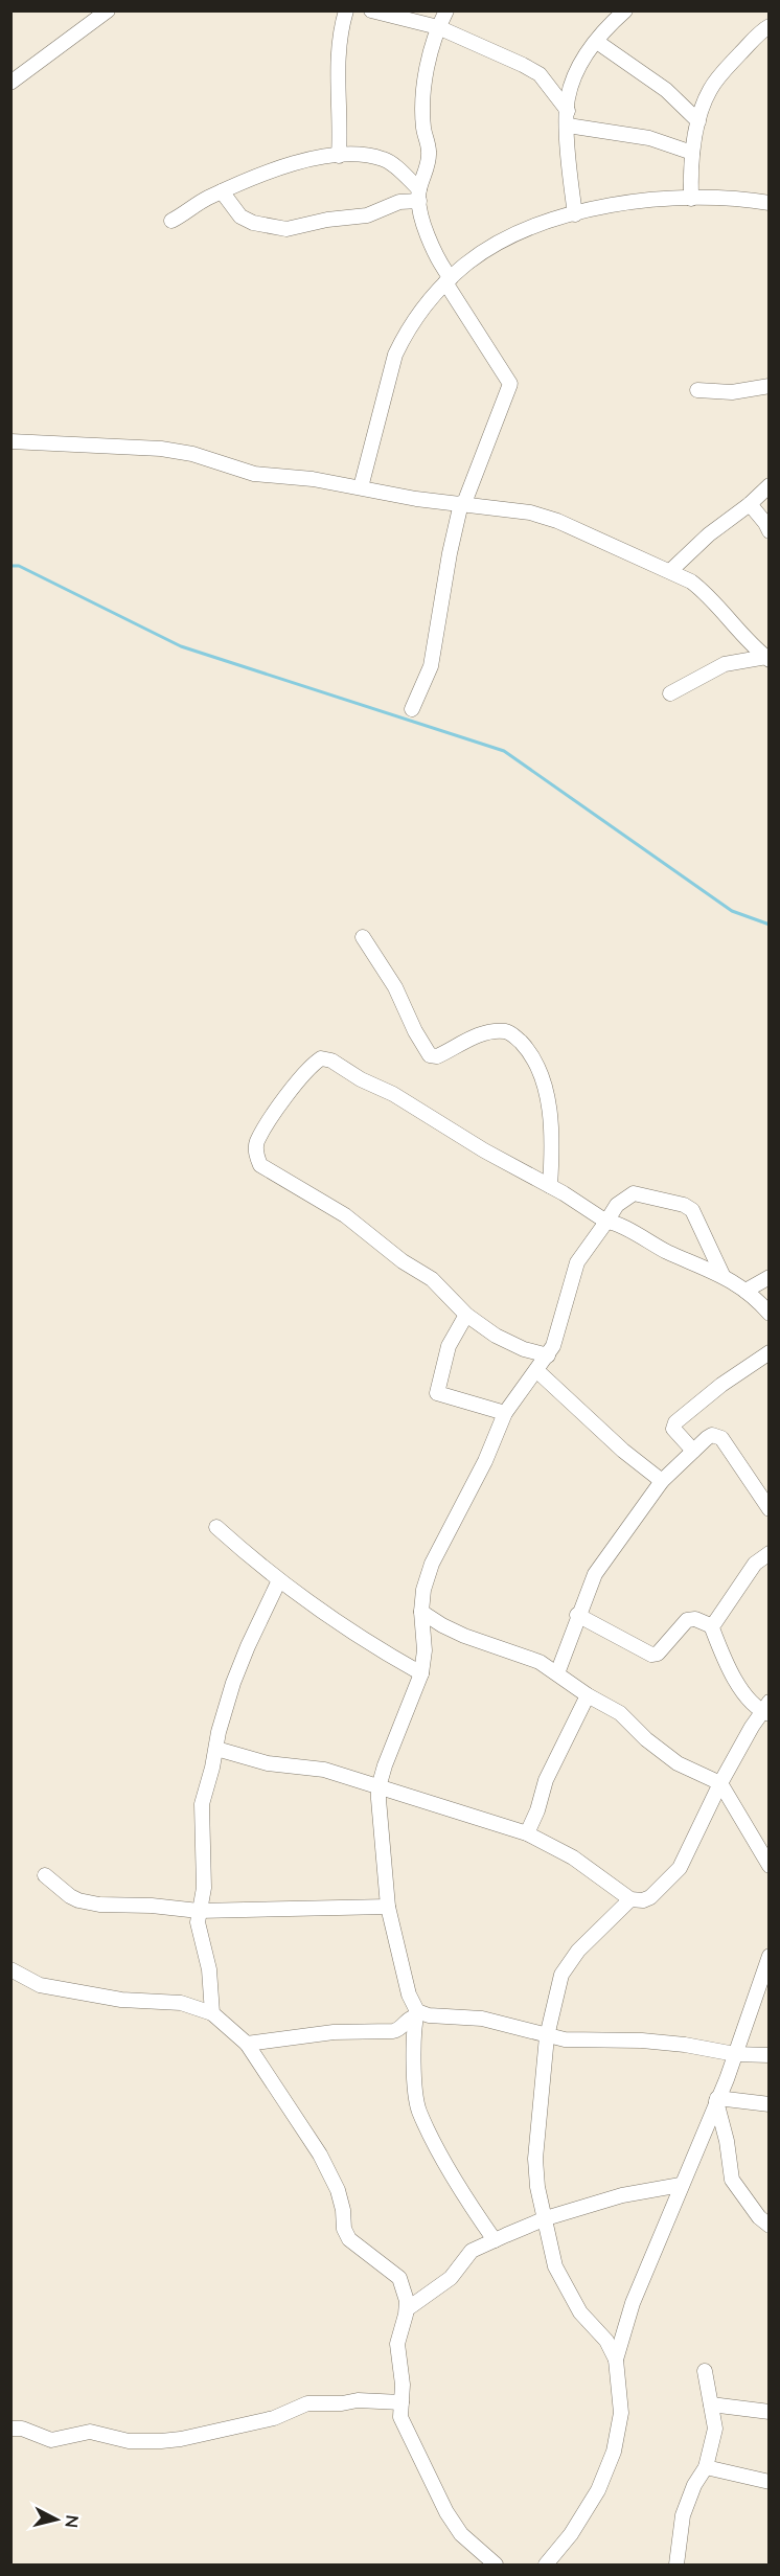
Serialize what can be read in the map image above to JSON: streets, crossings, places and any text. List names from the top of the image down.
{
  "north": "right"
}
